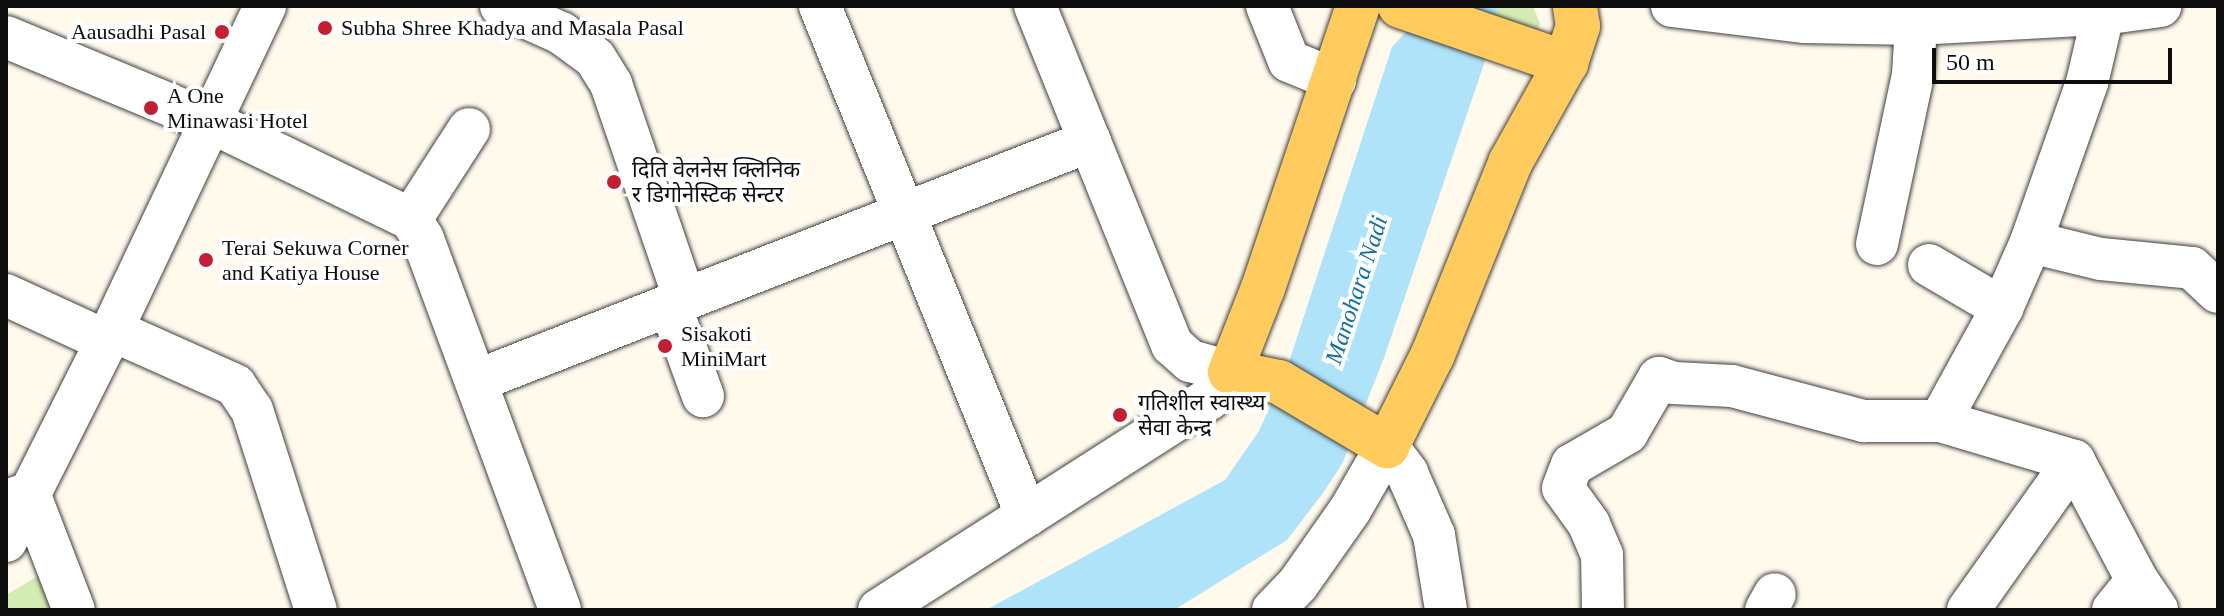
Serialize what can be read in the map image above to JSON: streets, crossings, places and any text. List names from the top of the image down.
{
  "water": ["Manohara Nadi"],
  "places": [
    "Subha Shree Khadya and Masala Pasal",
    "Aausadhi Pasal",
    "A One Minawasi Hotel",
    "दिति वेलनेस क्लिनिक र डिगोनेस्टिक सेन्टर",
    "Terai Sekuwa Corner and Katiya House",
    "Sisakoti MiniMart",
    "गतिशील स्वास्थ्य सेवा केन्द्र"
  ],
  "scale_bar": "50 m"
}
